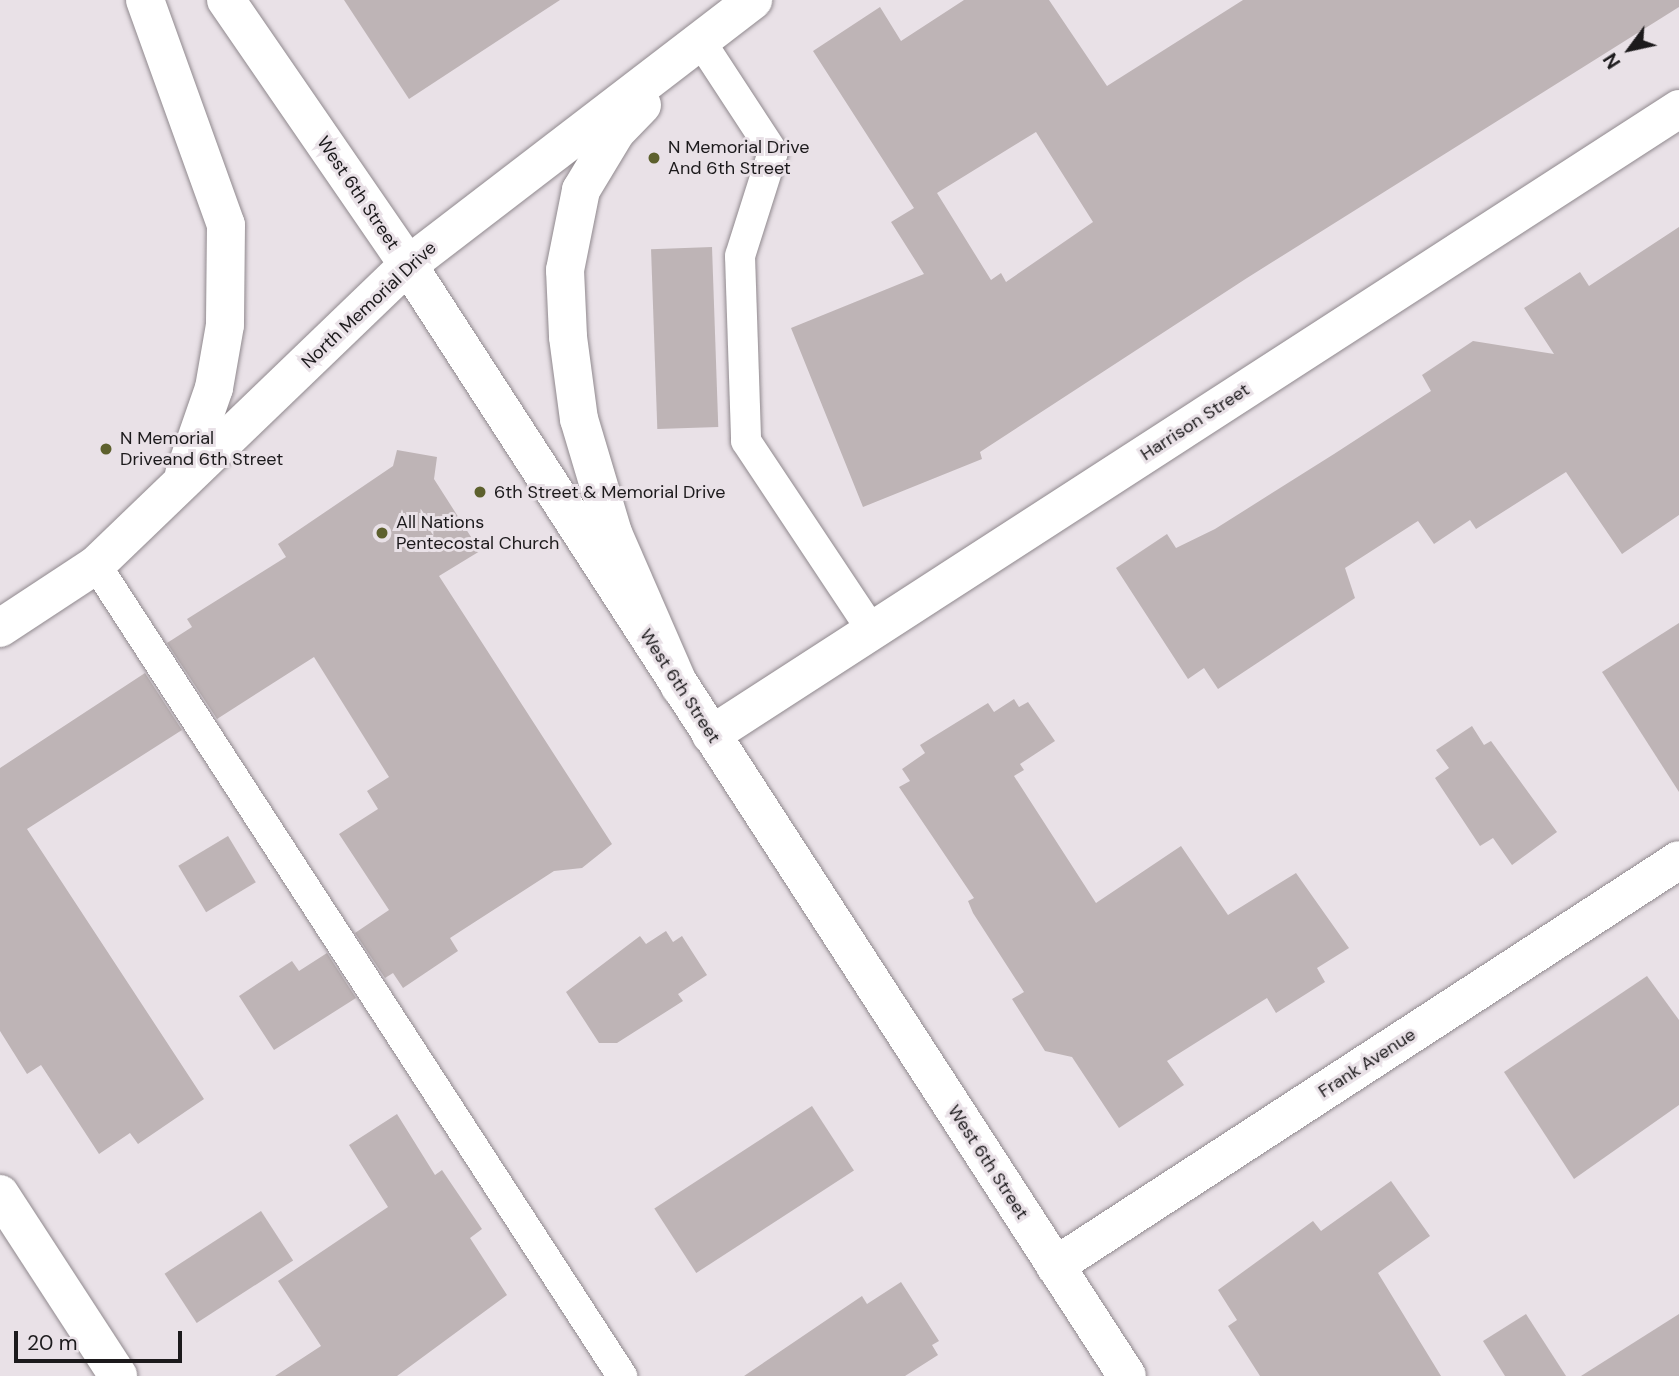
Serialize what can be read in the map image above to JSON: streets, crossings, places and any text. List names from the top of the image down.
{
  "streets": {
    "street": [
      "West 6th Street",
      "North Memorial Drive",
      "Harrison Street",
      "Frank Avenue"
    ]
  },
  "crossings": [
    ["West 6th Street", "North Memorial Drive"],
    ["West 6th Street", "Harrison Street"],
    ["West 6th Street", "Frank Avenue"]
  ],
  "places": [
    "N Memorial Drive And 6th Street",
    "N Memorial Driveand 6th Street",
    "6th Street & Memorial Drive",
    "All Nations Pentecostal Church"
  ],
  "scale_bar": "20 m",
  "north": "bottom left"
}
